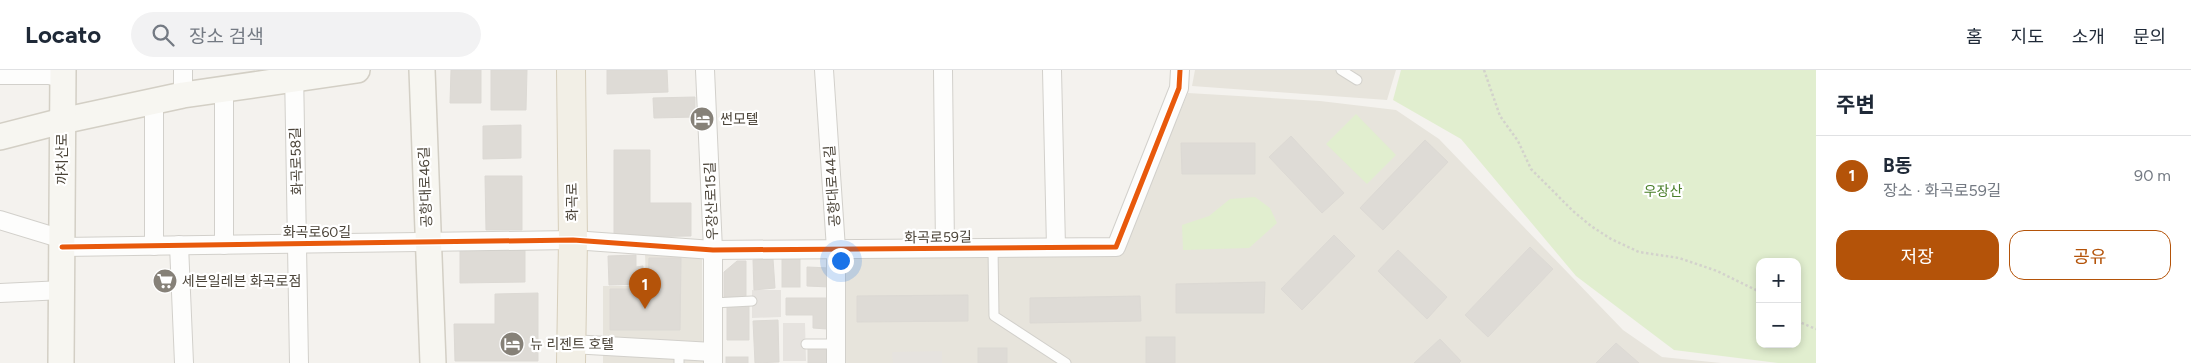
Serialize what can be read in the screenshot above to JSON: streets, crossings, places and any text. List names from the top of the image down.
{
  "streets": {
    "main road": ["화곡로"],
    "street": [
      "까치산로",
      "화곡로58길",
      "공항대로44길",
      "공항대로46길",
      "우장산로15길",
      "화곡로60길",
      "화곡로59길"
    ]
  },
  "crossings": [
    ["까치산로", "화곡로60길"],
    ["화곡로58길", "화곡로60길"],
    ["공항대로44길", "화곡로59길"],
    ["공항대로46길", "화곡로60길"],
    ["우장산로15길", "화곡로59길"],
    ["화곡로", "화곡로60길"],
    ["화곡로", "화곡로59길"],
    ["화곡로60길", "화곡로59길"]
  ],
  "parks": ["우장산"],
  "places": {
    "hotel": ["썬모텔", "뉴 리젠트 호텔"],
    "supermarket": ["세븐일레븐 화곡로점"]
  },
  "page": {
    "header": "Locato",
    "search": "장소 검색",
    "nav": [
      "홈",
      "지도",
      "소개",
      "문의"
    ],
    "heading": "주변",
    "list": [
      {
        "mark": "1",
        "name": "B동",
        "note": "장소 · 화곡로59길",
        "value": "90 m"
      }
    ],
    "buttons": ["저장", "공유"],
    "map_buttons": ["+", "−"],
    "pins": "1"
  }
}
